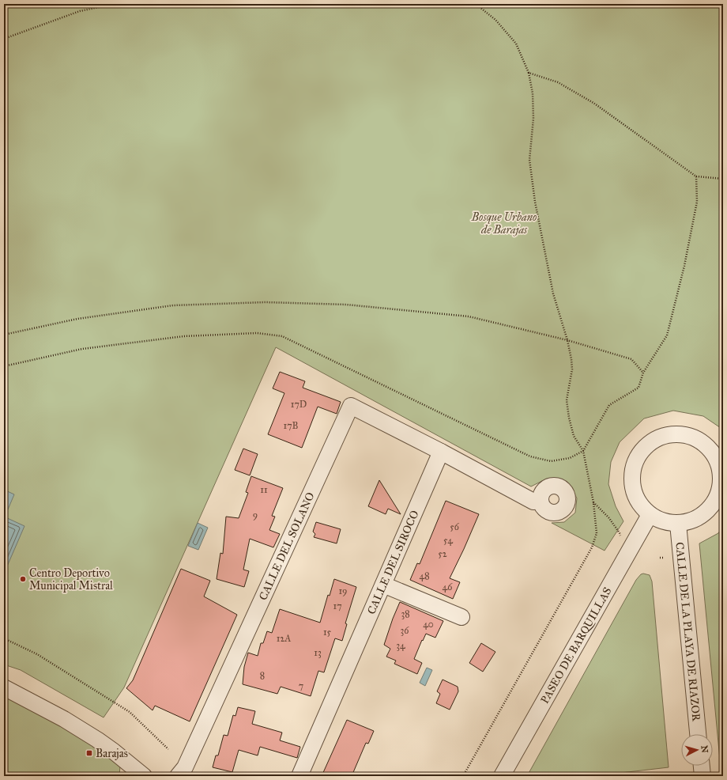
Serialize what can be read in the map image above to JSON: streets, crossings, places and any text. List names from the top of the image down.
{
  "streets": {
    "street": [
      "CALLE DEL SOLANO",
      "CALLE DEL SIROCO",
      "CALLE DE LA PLAYA DE RIAZOR",
      "PASEO DE BARQUILLAS"
    ]
  },
  "crossings": [
    ["CALLE DEL SOLANO", "CALLE DEL SIROCO"],
    ["CALLE DE LA PLAYA DE RIAZOR", "PASEO DE BARQUILLAS"]
  ],
  "parks": ["Bosque Urbano de Barajas"],
  "places": {
    "other": ["Centro Deportivo Municipal Mistral"],
    "transit": ["Barajas"]
  },
  "house_numbers": [
    "17D",
    "17B",
    "11",
    "9",
    "56",
    "54",
    "52",
    "48",
    "46",
    "19",
    "17",
    "38",
    "40",
    "36",
    "15",
    "12A",
    "34",
    "13",
    "8",
    "7"
  ],
  "north": "right"
}
